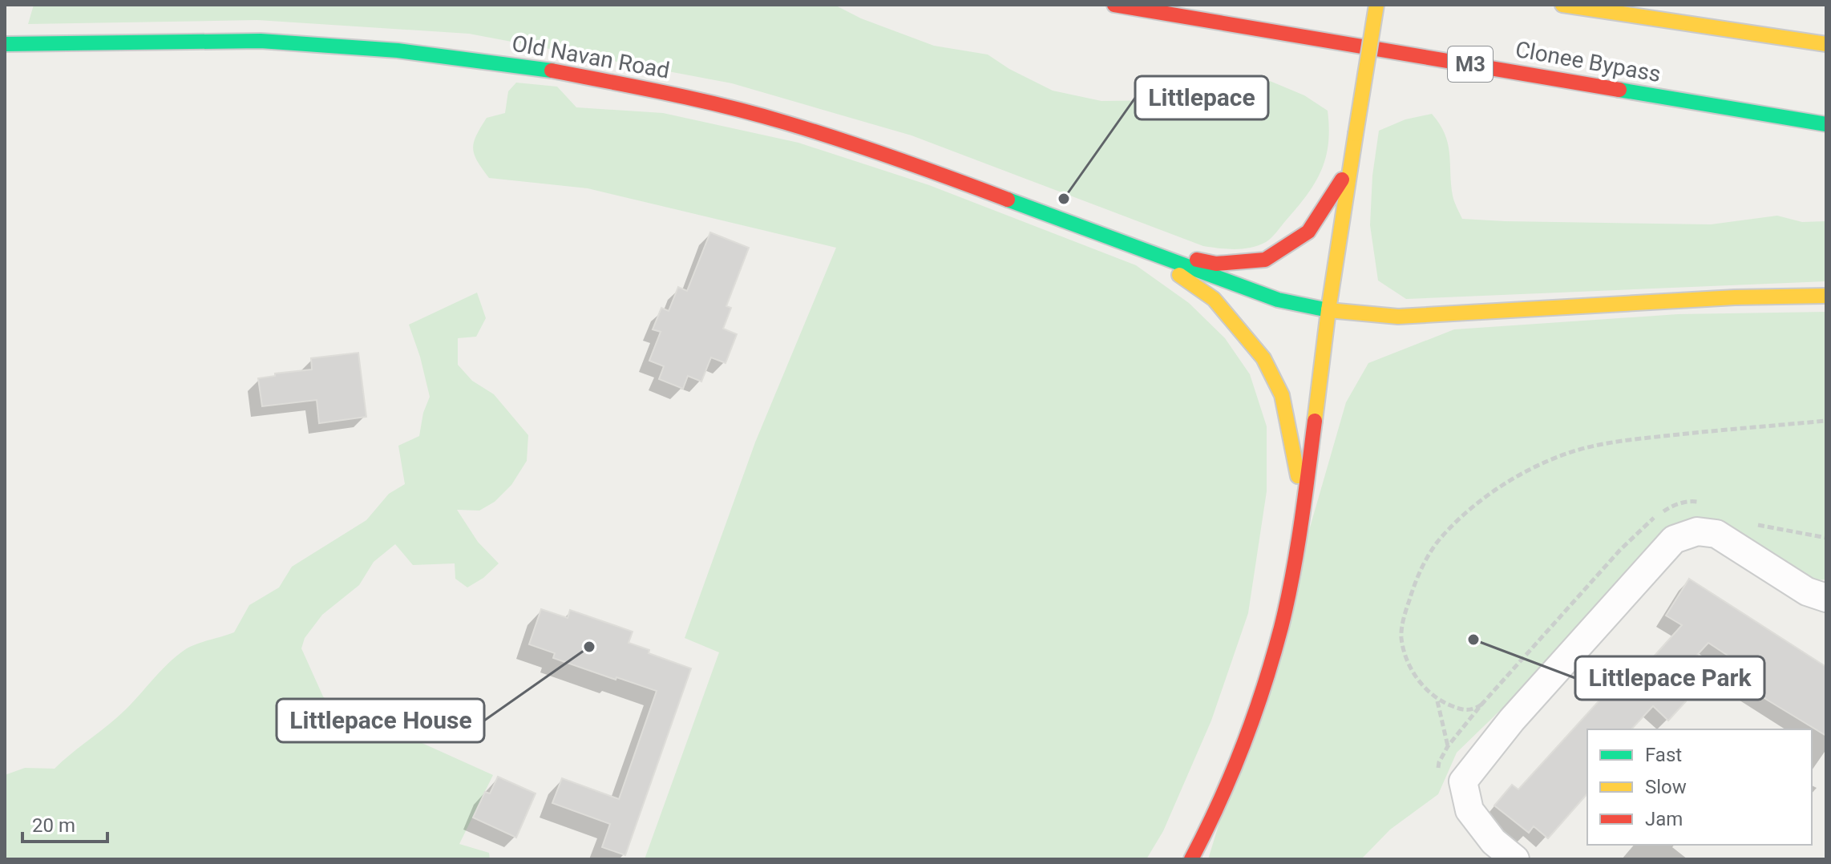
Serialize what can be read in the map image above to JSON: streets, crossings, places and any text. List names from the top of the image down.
{
  "streets": {
    "main road": ["Old Navan Road", "Clonee Bypass", "M3"]
  },
  "places": ["Littlepace", "Littlepace Park", "Littlepace House"],
  "legend": ["Fast", "Slow", "Jam"],
  "scale_bar": "20 m"
}
